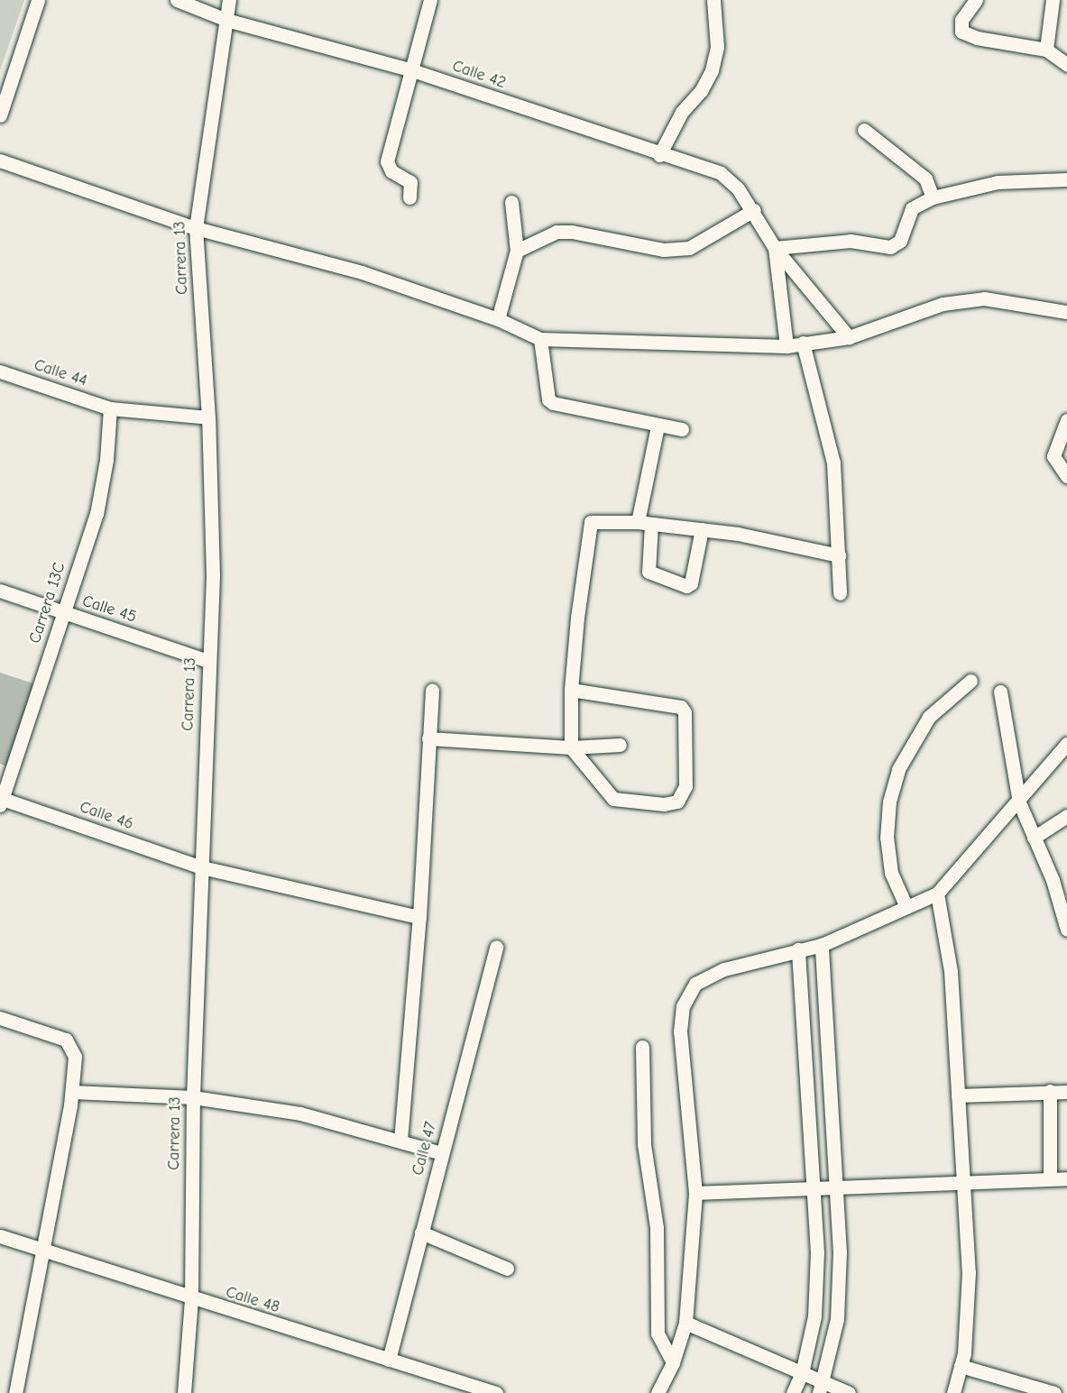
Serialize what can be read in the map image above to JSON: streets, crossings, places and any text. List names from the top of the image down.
{
  "streets": {
    "street": [
      "Calle 42",
      "Carrera 13",
      "Calle 44",
      "Carrera 13C",
      "Calle 45",
      "Calle 46",
      "Calle 47",
      "Calle 48"
    ]
  },
  "crossings": [
    ["Calle 42", "Carrera 13"],
    ["Carrera 13", "Calle 44"],
    ["Carrera 13", "Calle 45"],
    ["Carrera 13", "Calle 46"],
    ["Carrera 13", "Calle 48"],
    ["Calle 44", "Carrera 13C"],
    ["Carrera 13C", "Calle 45"],
    ["Carrera 13C", "Calle 46"],
    ["Calle 47", "Calle 48"]
  ]
}
